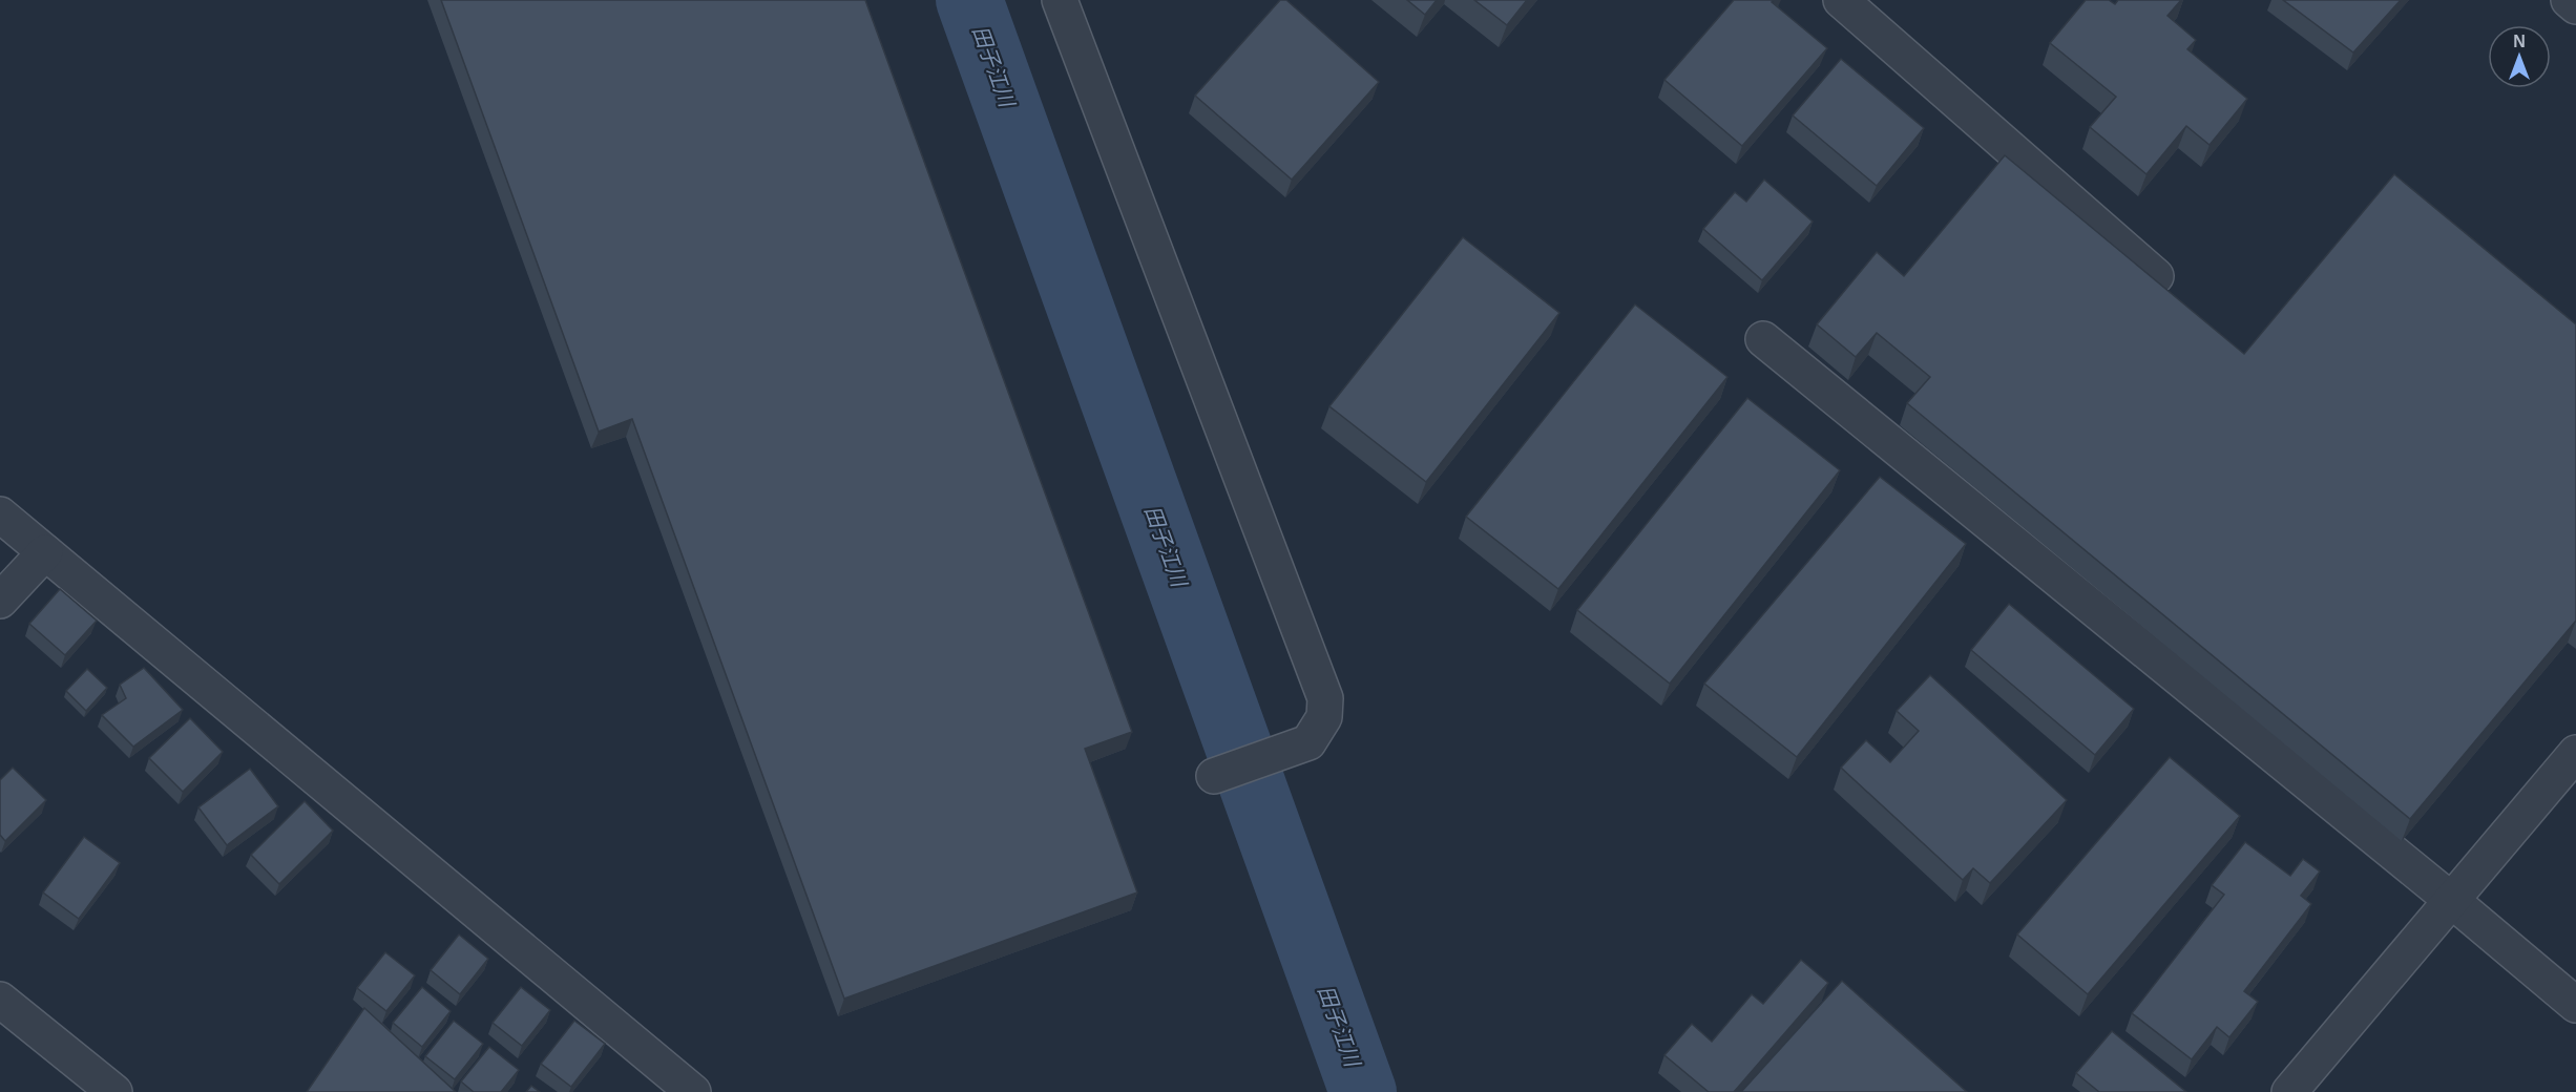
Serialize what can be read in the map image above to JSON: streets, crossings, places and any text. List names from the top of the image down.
{
  "water": ["田子江川"],
  "north": "top"
}
